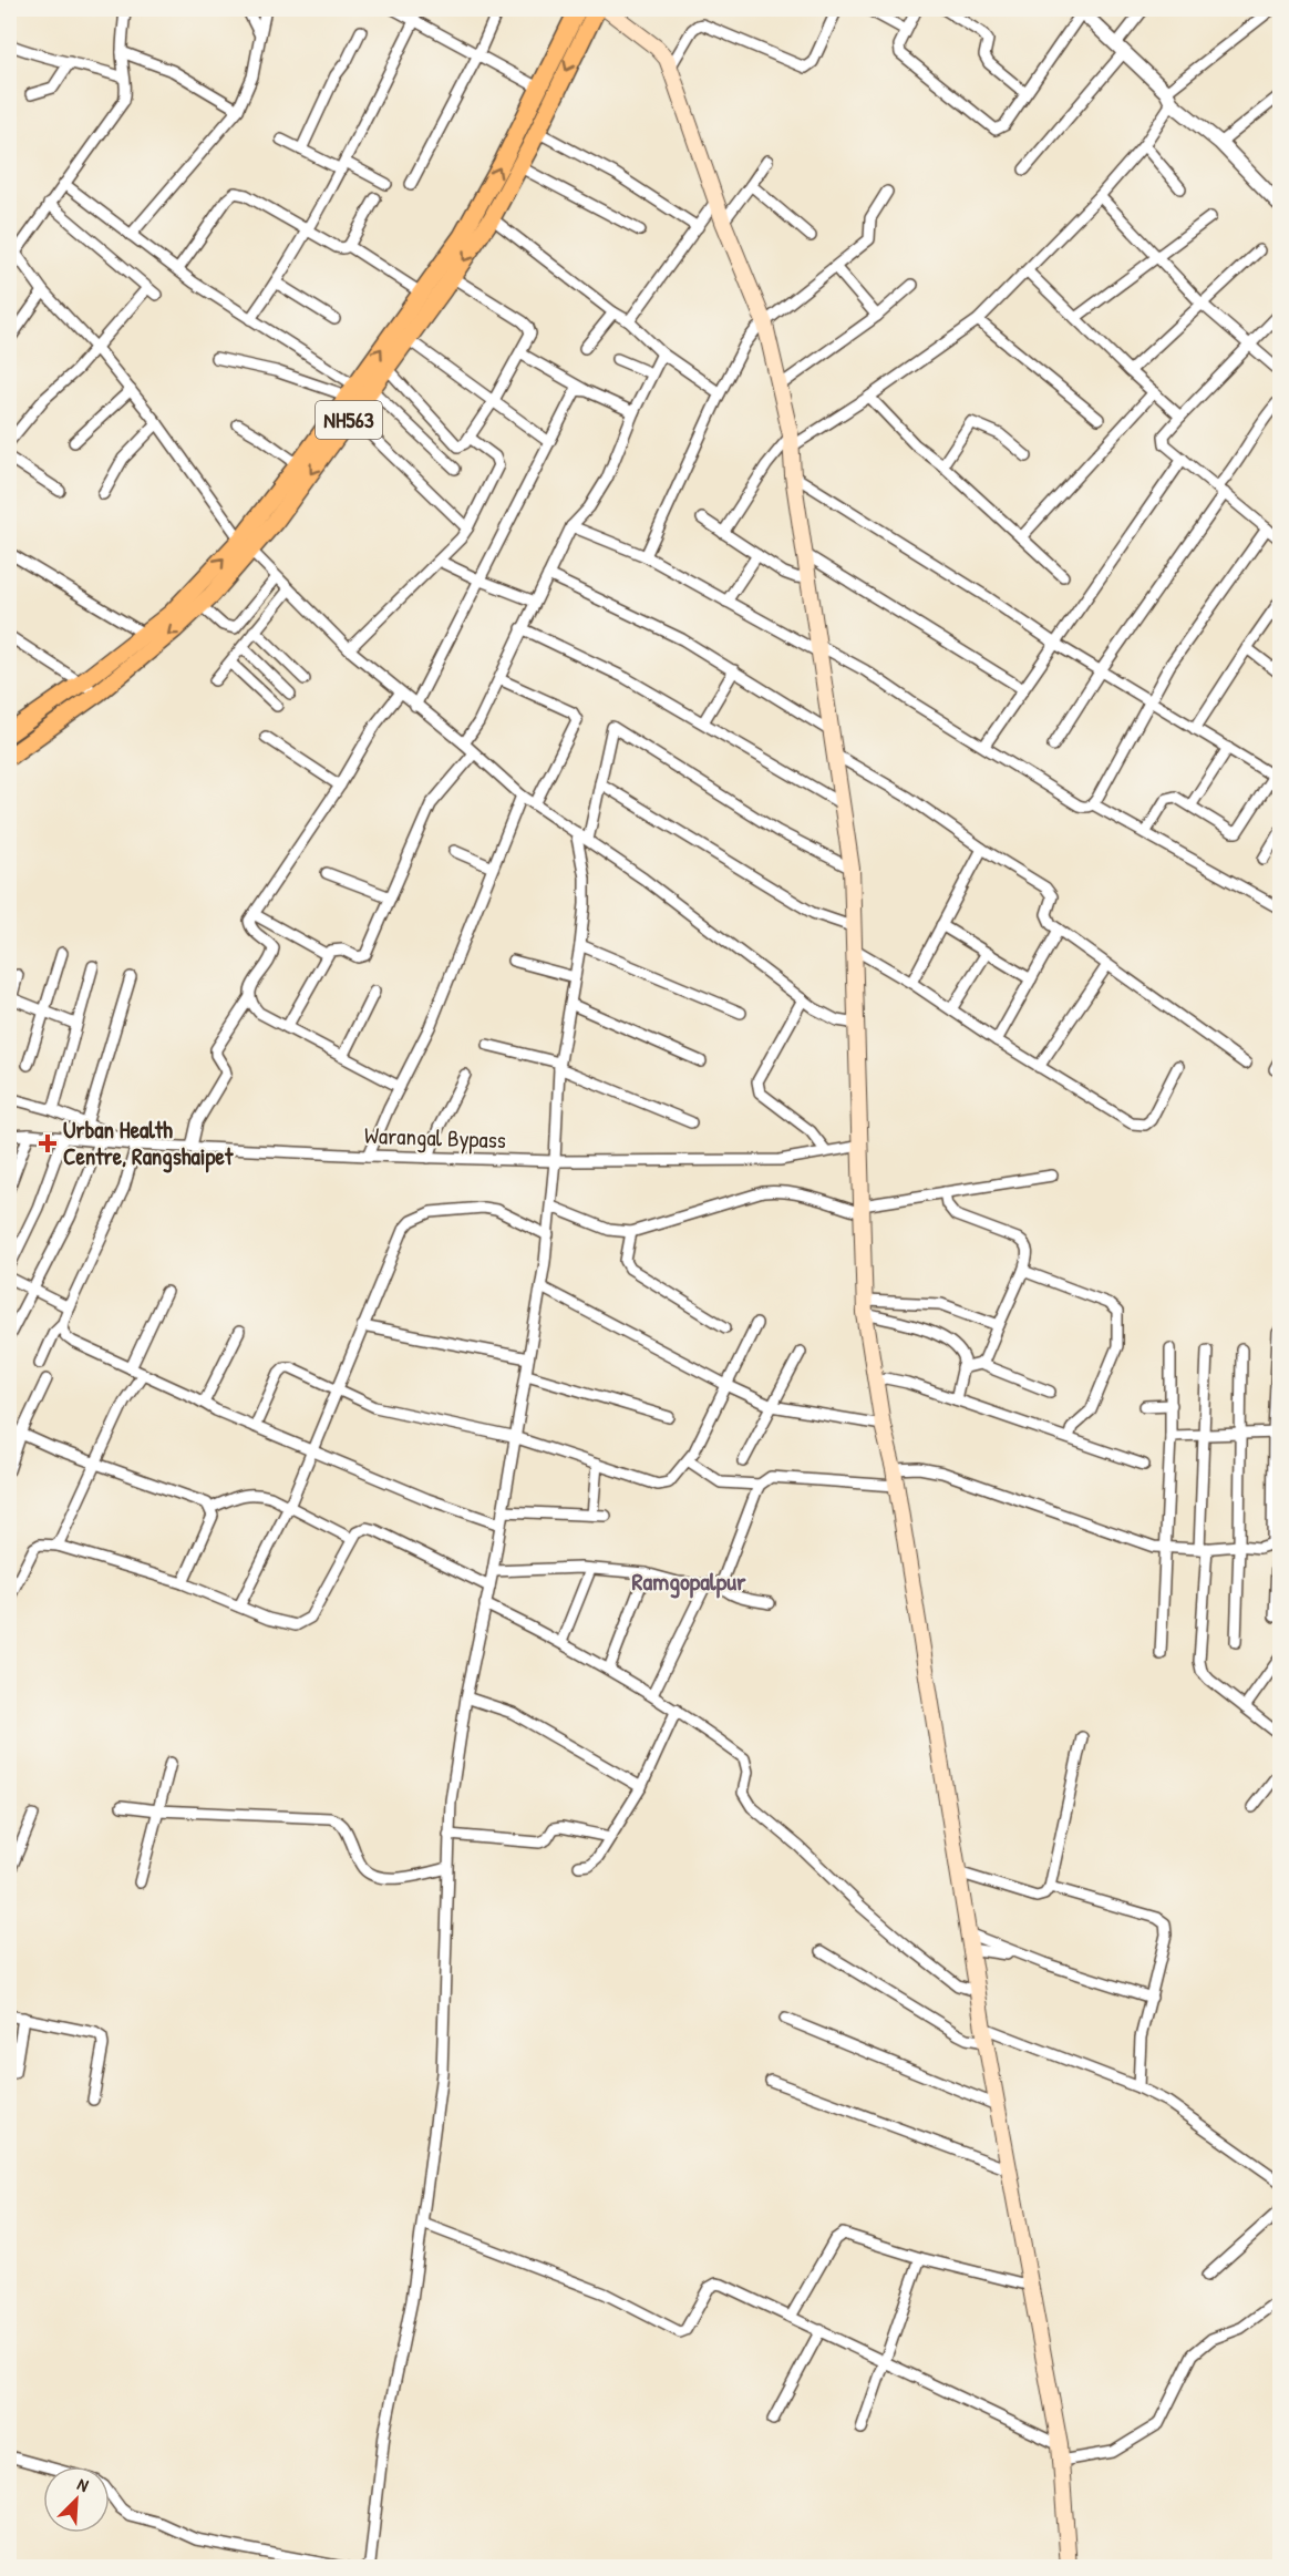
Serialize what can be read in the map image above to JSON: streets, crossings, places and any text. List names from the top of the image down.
{
  "streets": {
    "highway": ["NH563"],
    "street": ["Warangal Bypass"]
  },
  "districts": ["Ramgopalpur"],
  "places": {
    "health": ["Urban Health Centre, Rangshaipet"]
  },
  "north": "top right"
}
